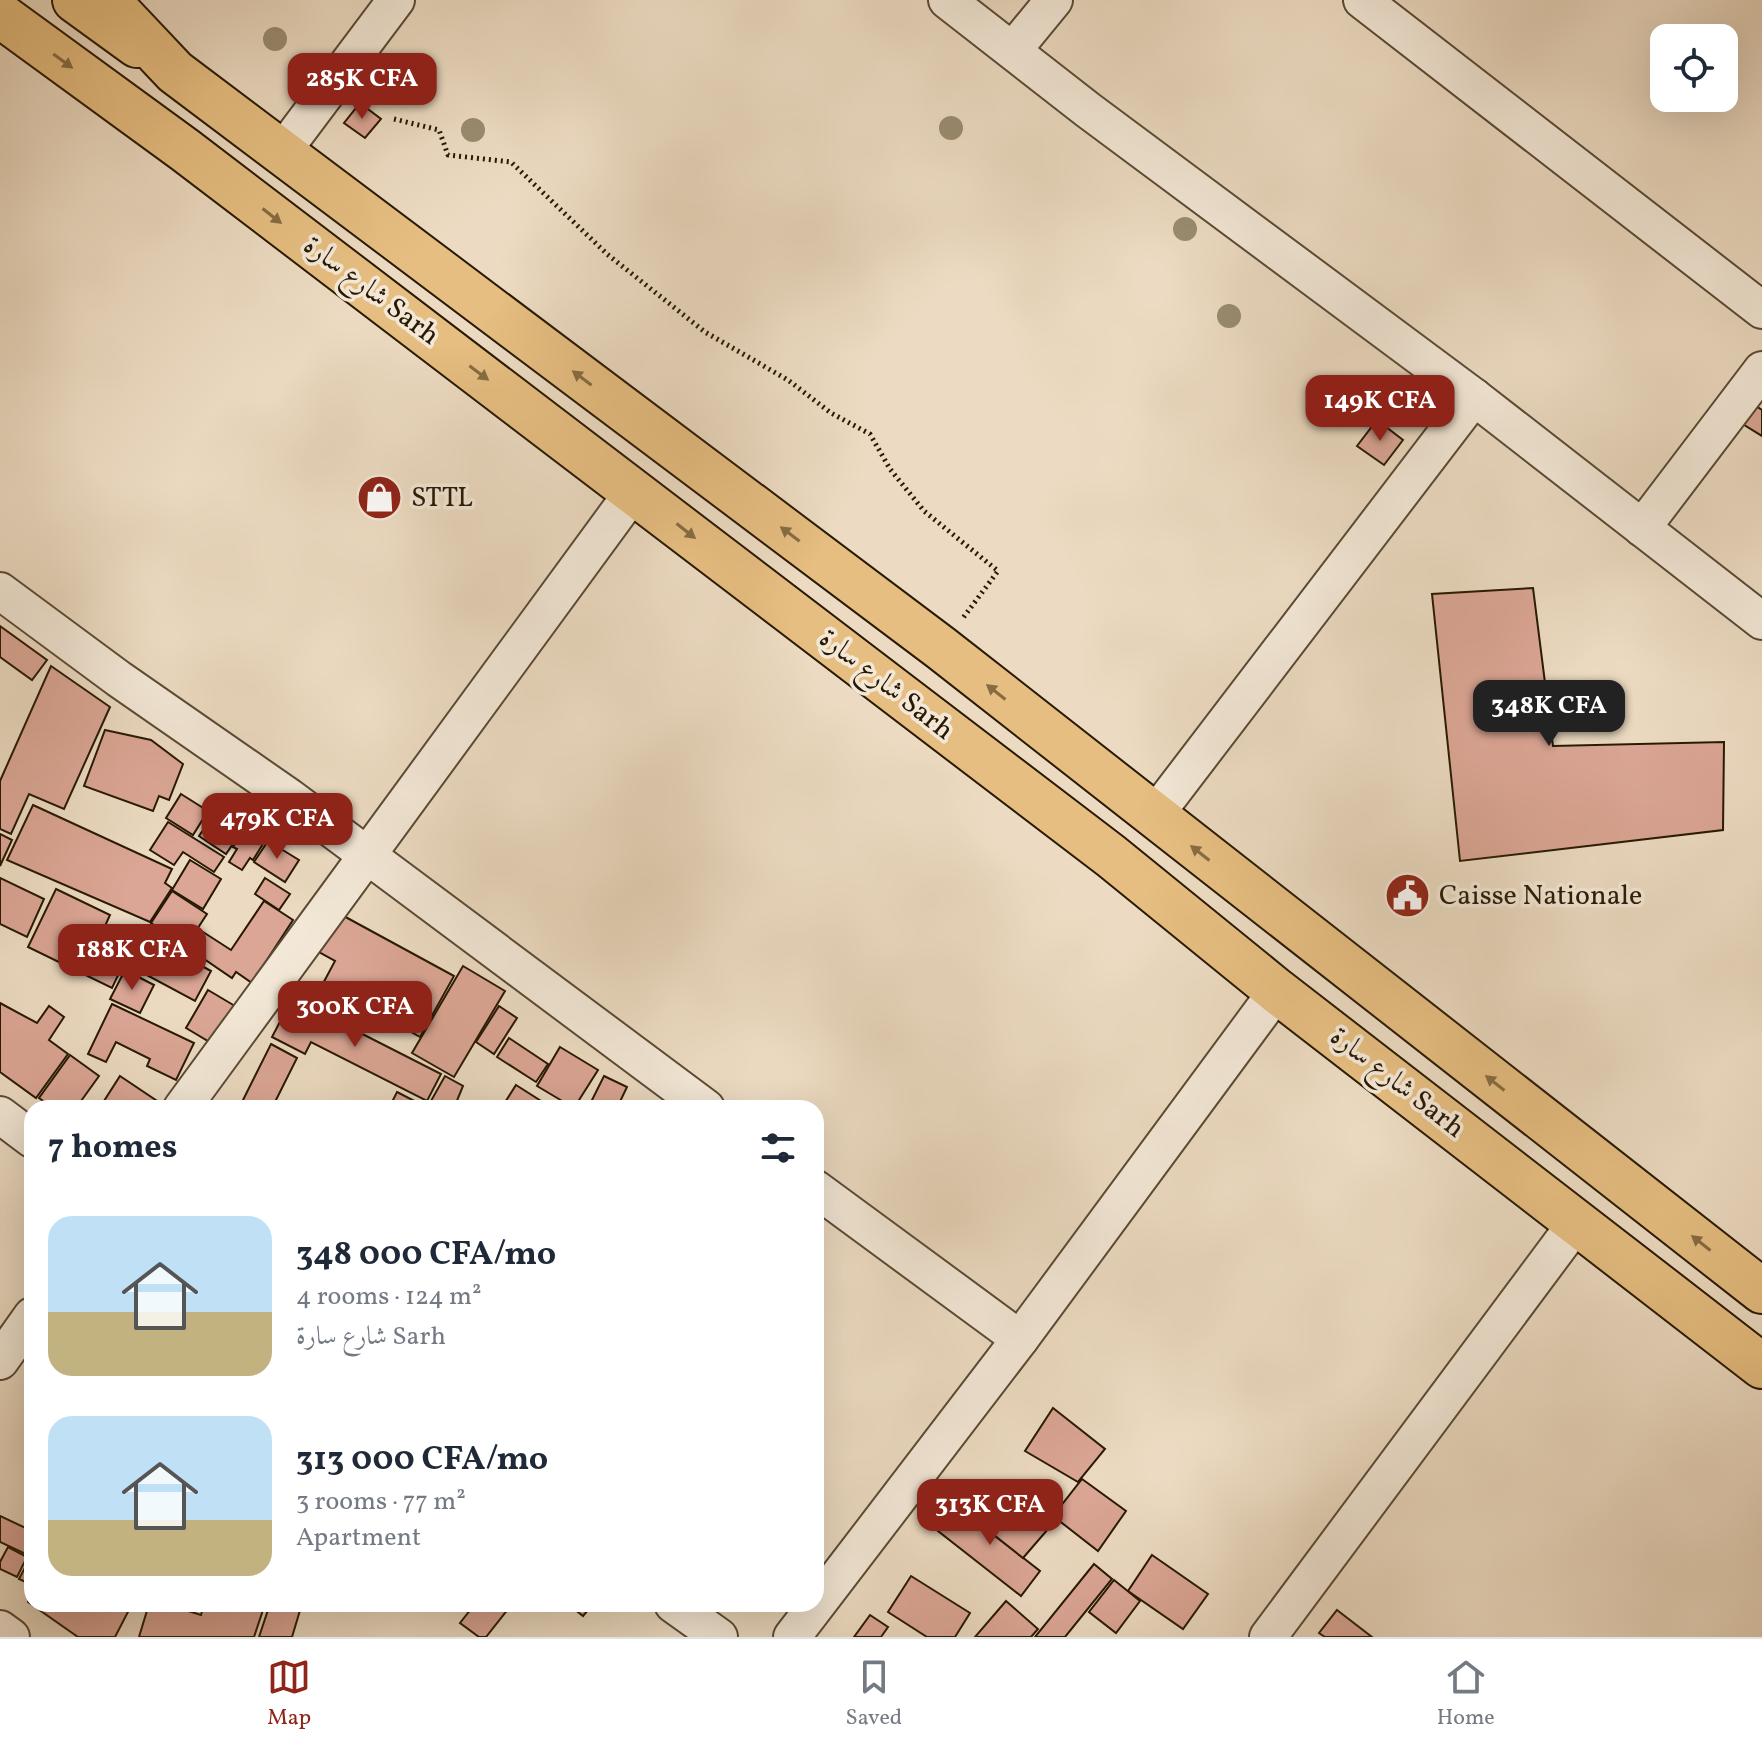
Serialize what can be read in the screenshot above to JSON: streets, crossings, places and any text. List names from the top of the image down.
{
  "streets": {
    "main road": ["شارع سارة Sarh"]
  },
  "places": {
    "shop": ["STTL"],
    "public building": ["Caisse Nationale"]
  },
  "page": {
    "price": [
      "285K CFA",
      "149K CFA",
      "348K CFA",
      "479K CFA",
      "188K CFA",
      "300K CFA",
      "313K CFA"
    ],
    "heading": "7 homes",
    "list": [
      {
        "name": "348 000 CFA/mo",
        "note": "4 rooms · 124 m² · شارع سارة Sarh"
      },
      {
        "name": "313 000 CFA/mo",
        "note": "3 rooms · 77 m² · Apartment"
      }
    ],
    "tabs": ["Map", "Saved", "Home"]
  }
}
